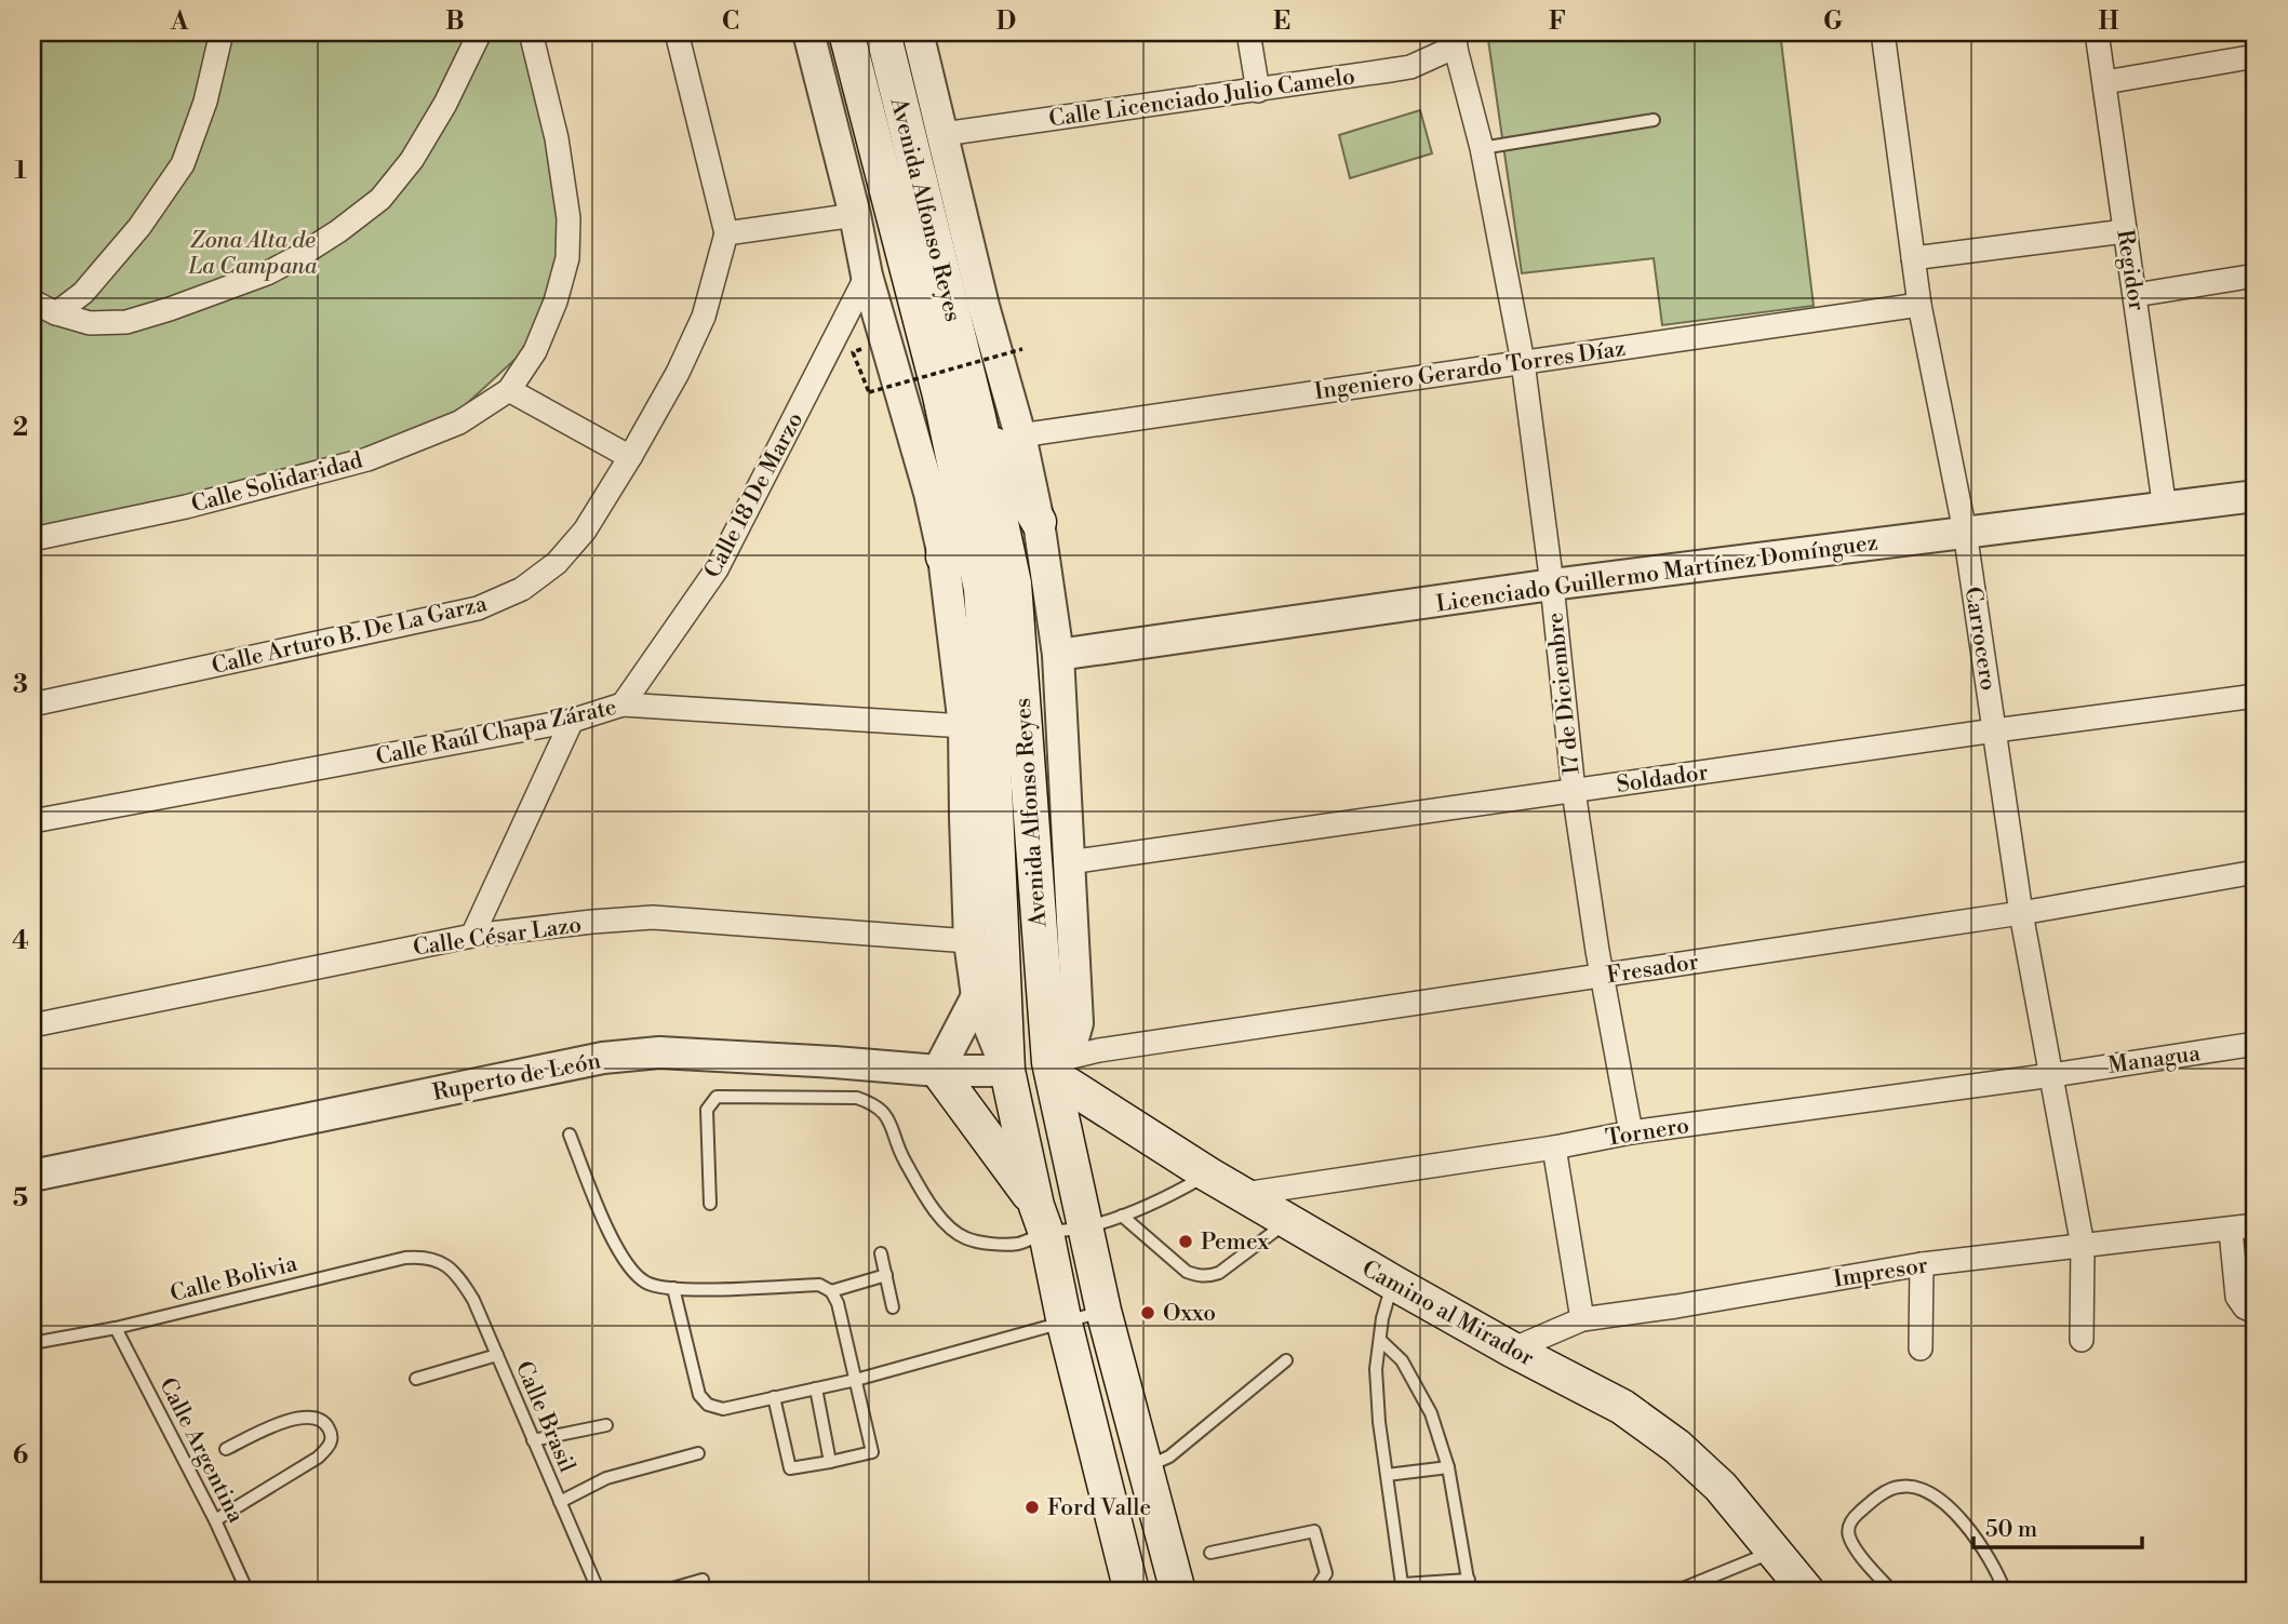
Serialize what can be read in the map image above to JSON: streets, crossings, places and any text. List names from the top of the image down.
{
  "streets": {
    "main road": ["Avenida Alfonso Reyes", "Camino al Mirador"],
    "street": [
      "Calle Licenciado Julio Camelo",
      "Regidor",
      "Ingeniero Gerardo Torres Díaz",
      "Calle Solidaridad",
      "Calle 18 De Marzo",
      "Licenciado Guillermo Martínez Domínguez",
      "Calle Arturo B. De La Garza",
      "Carrocero",
      "17 de Diciembre",
      "Calle Raúl Chapa Zárate",
      "Soldador",
      "Calle César Lazo",
      "Fresador",
      "Managua",
      "Ruperto de León",
      "Tornero",
      "Impresor"
    ],
    "lane": ["Calle Bolivia", "Calle Brasil", "Calle Argentina"]
  },
  "crossings": [
    ["Calle Licenciado Julio Camelo", "17 de Diciembre"],
    ["Avenida Alfonso Reyes", "Fresador"],
    ["Avenida Alfonso Reyes", "Ruperto de León"],
    ["Avenida Alfonso Reyes", "Camino al Mirador"],
    ["Regidor", "Licenciado Guillermo Martínez Domínguez"],
    ["Ingeniero Gerardo Torres Díaz", "Carrocero"],
    ["Ingeniero Gerardo Torres Díaz", "17 de Diciembre"],
    ["Calle 18 De Marzo", "Calle Raúl Chapa Zárate"],
    ["Licenciado Guillermo Martínez Domínguez", "Carrocero"],
    ["Licenciado Guillermo Martínez Domínguez", "17 de Diciembre"],
    ["Carrocero", "Soldador"],
    ["Carrocero", "Fresador"],
    ["Carrocero", "Managua"],
    ["Carrocero", "Tornero"],
    ["Carrocero", "Impresor"],
    ["17 de Diciembre", "Soldador"],
    ["17 de Diciembre", "Fresador"],
    ["17 de Diciembre", "Tornero"],
    ["Fresador", "Camino al Mirador"],
    ["Managua", "Tornero"],
    ["Tornero", "Camino al Mirador"],
    ["Impresor", "Camino al Mirador"],
    ["Calle Bolivia", "Calle Brasil"],
    ["Calle Bolivia", "Calle Argentina"]
  ],
  "parks": ["Zona Alta de La Campana"],
  "places": ["Pemex", "Oxxo", "Ford Valle"],
  "scale_bar": "50 m",
  "grid": {
    "columns": [
      "A",
      "B",
      "C",
      "D",
      "E",
      "F",
      "G",
      "H"
    ],
    "rows": [
      "1",
      "2",
      "3",
      "4",
      "5",
      "6"
    ]
  }
}
